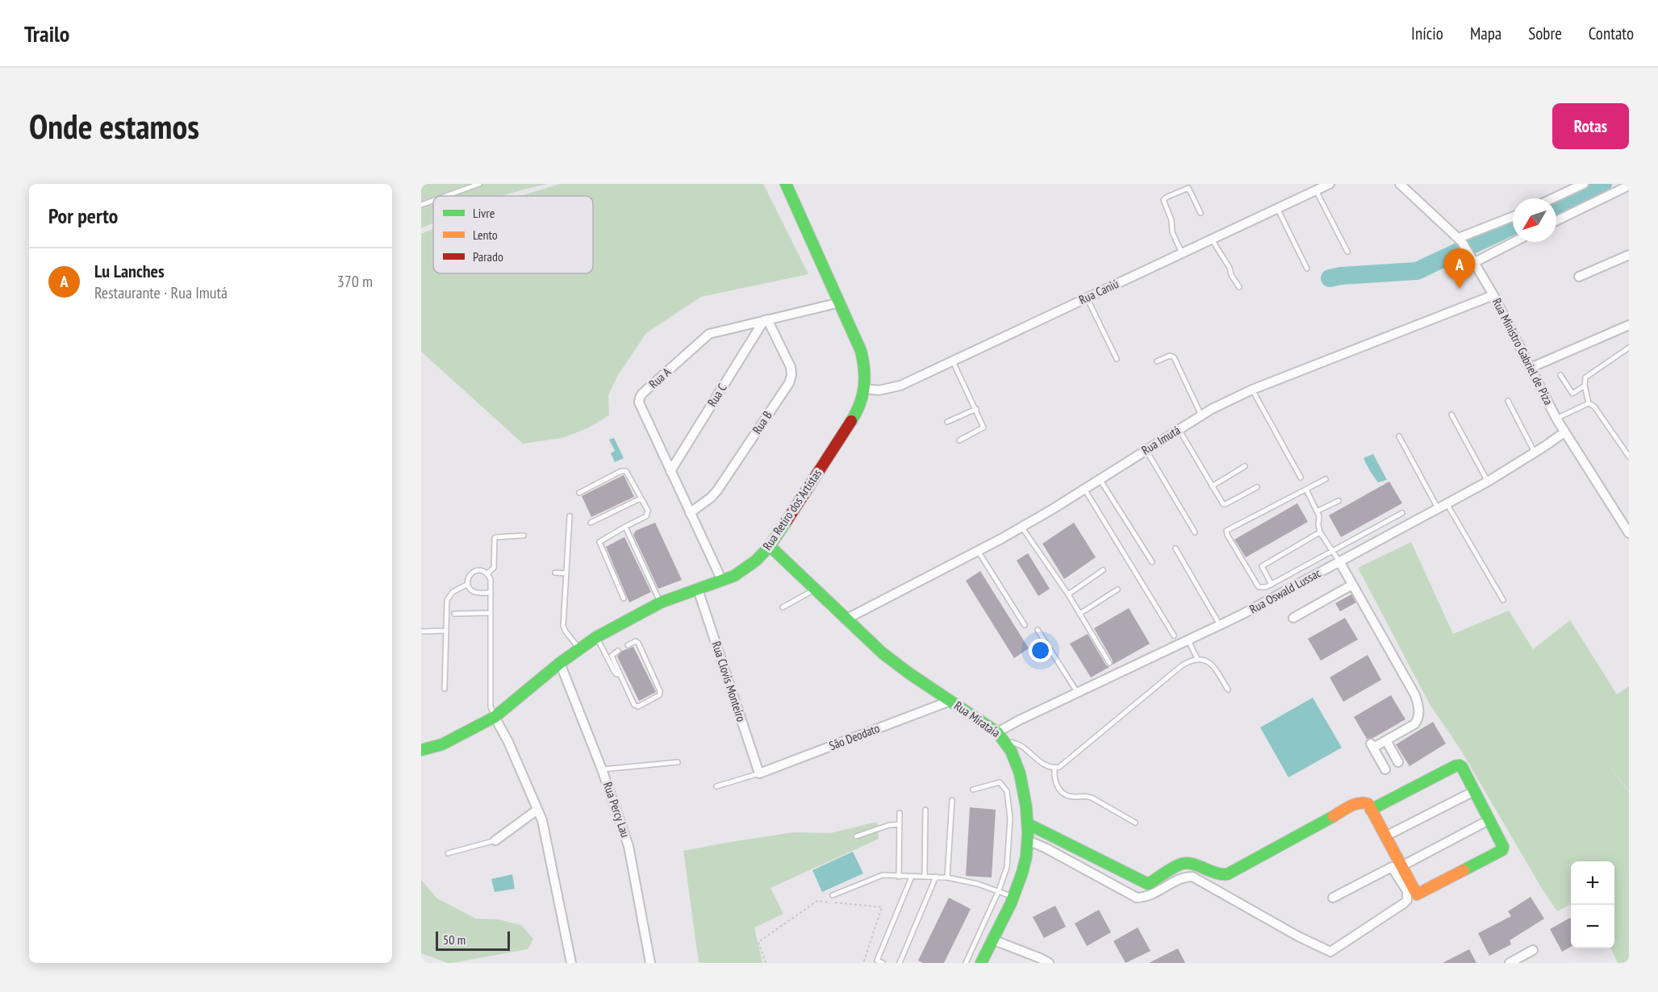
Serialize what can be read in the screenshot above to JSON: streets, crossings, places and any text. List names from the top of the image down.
{
  "streets": {
    "street": [
      "Rua Caniú",
      "Rua Ministro Gabriel de Piza",
      "Rua A",
      "Rua C",
      "Rua B",
      "Rua Imutá",
      "Rua Retiro dos Artistas",
      "Rua Oswald Lussac",
      "Rua Clovis Monteiro",
      "Rua Mirataia",
      "São Deodato",
      "Rua Percy Lau"
    ]
  },
  "crossings": [
    ["Rua Caniú", "Rua Retiro dos Artistas"],
    ["Rua Ministro Gabriel de Piza", "Rua Imutá"],
    ["Rua Ministro Gabriel de Piza", "Rua Oswald Lussac"],
    ["Rua A", "Rua C"],
    ["Rua A", "Rua B"],
    ["Rua A", "Rua Retiro dos Artistas"],
    ["Rua C", "Rua B"],
    ["Rua Imutá", "Rua Mirataia"],
    ["Rua Retiro dos Artistas", "Rua Clovis Monteiro"],
    ["Rua Retiro dos Artistas", "Rua Mirataia"],
    ["Rua Retiro dos Artistas", "Rua Percy Lau"],
    ["Rua Oswald Lussac", "Rua Mirataia"],
    ["Rua Clovis Monteiro", "São Deodato"],
    ["Rua Mirataia", "São Deodato"]
  ],
  "legend": ["Livre", "Lento", "Parado"],
  "scale_bar": "50 m",
  "north": "bottom left",
  "page": {
    "header": "Trailo",
    "nav": [
      "Início",
      "Mapa",
      "Sobre",
      "Contato"
    ],
    "buttons": "Rotas",
    "title": "Onde estamos",
    "heading": "Por perto",
    "list": [
      {
        "mark": "A",
        "name": "Lu Lanches",
        "note": "Restaurante · Rua Imutá",
        "value": "370 m"
      }
    ],
    "pins": "A",
    "map_buttons": ["+", "−"],
    "scale": "50 m"
  }
}
